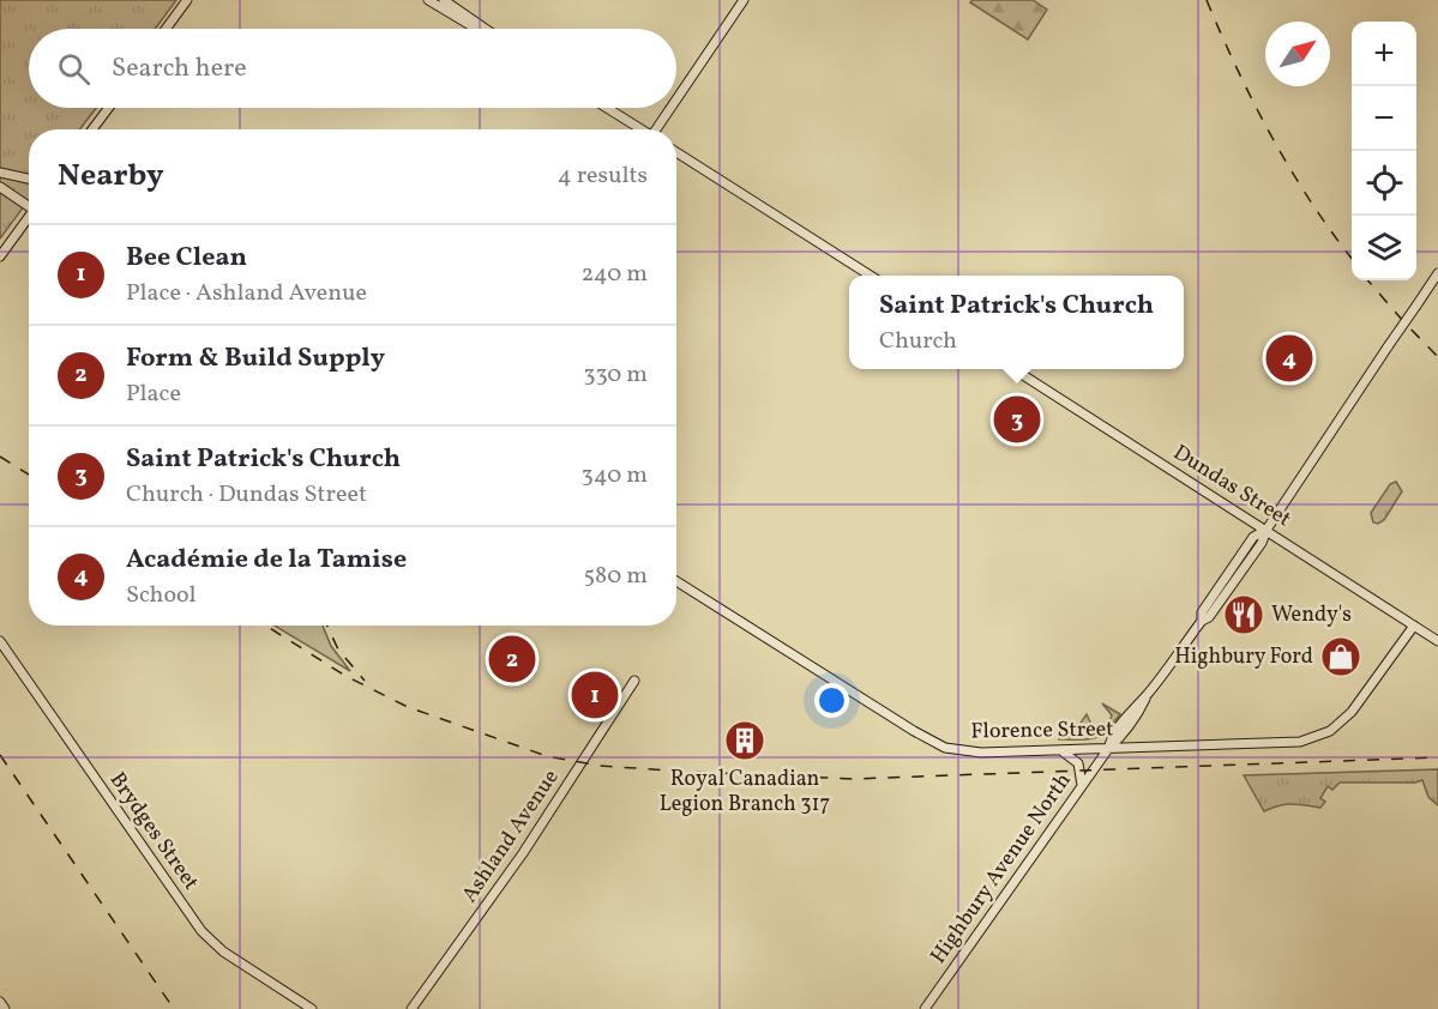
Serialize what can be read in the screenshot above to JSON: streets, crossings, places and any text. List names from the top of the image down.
{
  "streets": {
    "main road": [
      "Dundas Street",
      "Florence Street",
      "Brydges Street",
      "Ashland Avenue",
      "Highbury Avenue North"
    ]
  },
  "crossings": [
    ["Dundas Street", "Florence Street"],
    ["Dundas Street", "Highbury Avenue North"],
    ["Florence Street", "Highbury Avenue North"]
  ],
  "places": {
    "restaurant": ["Wendy's"],
    "shop": ["Highbury Ford"],
    "building": ["Royal Canadian Legion Branch 317"]
  },
  "north": "top right",
  "page": {
    "map_buttons": ["+", "−"],
    "search": "Search here",
    "heading": ["Nearby", "4 results"],
    "list": [
      {
        "mark": "1",
        "name": "Bee Clean",
        "note": "Place · Ashland Avenue",
        "value": "240 m"
      },
      {
        "mark": "2",
        "name": "Form & Build Supply",
        "note": "Place",
        "value": "330 m"
      },
      {
        "mark": "3",
        "name": "Saint Patrick's Church",
        "note": "Church · Dundas Street",
        "value": "340 m"
      },
      {
        "mark": "4",
        "name": "Académie de la Tamise",
        "note": "School",
        "value": "580 m"
      }
    ],
    "popup": ["Saint Patrick's Church", "Church"],
    "pins": [
      "4",
      "3",
      "2",
      "1"
    ]
  }
}
